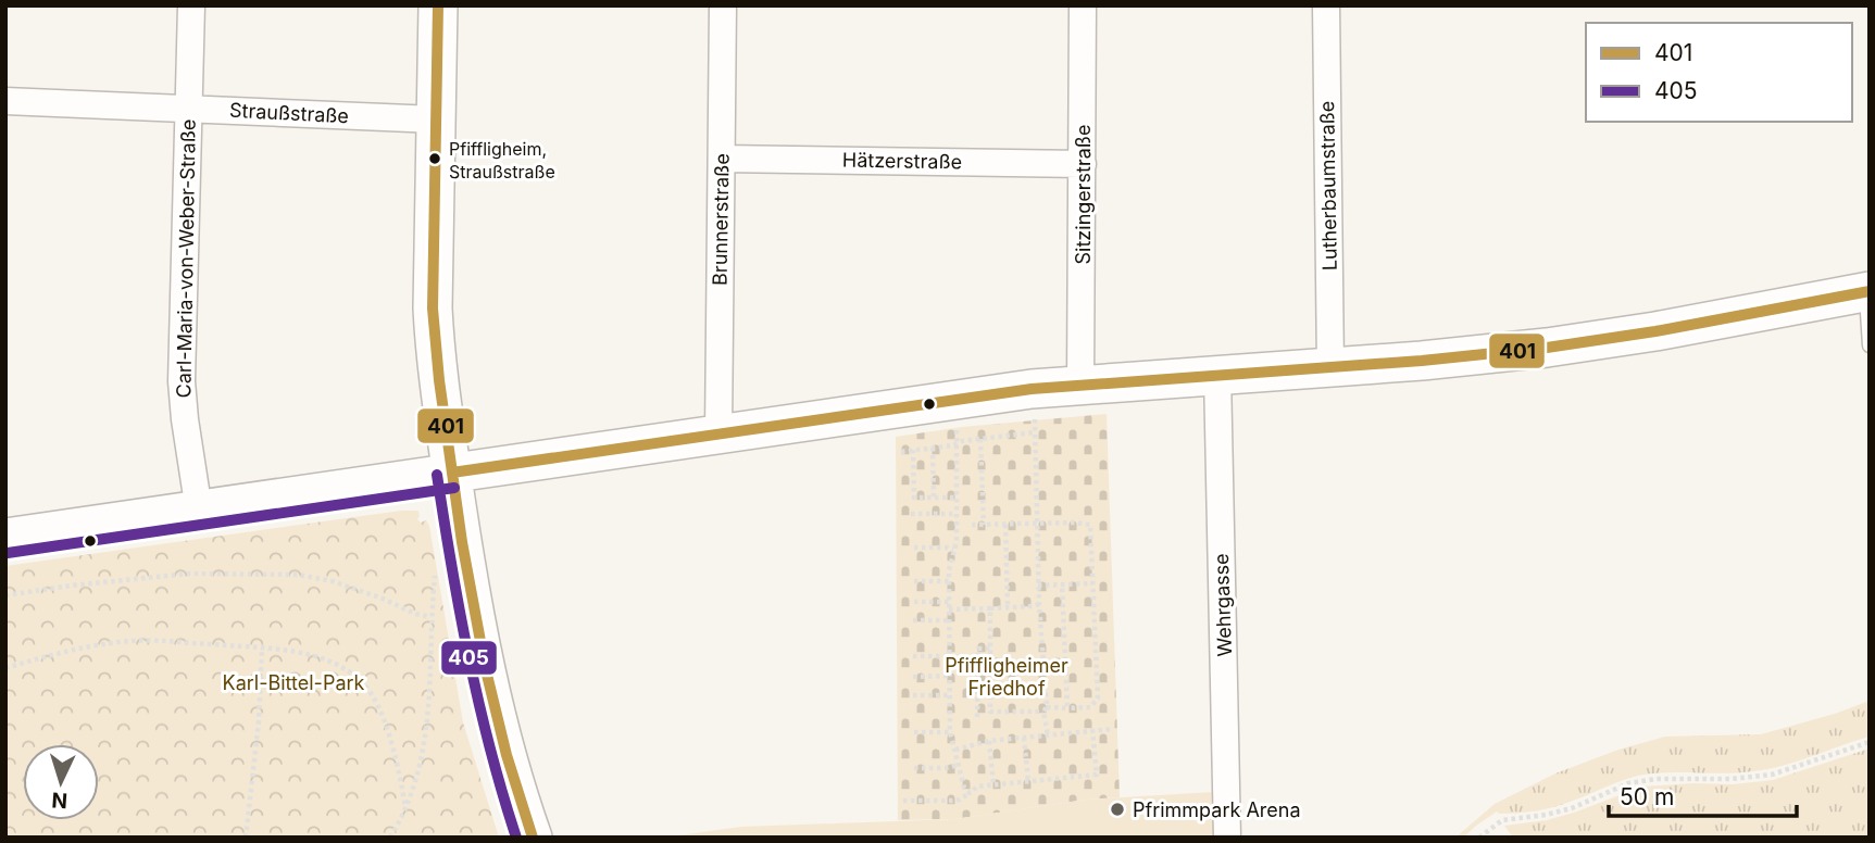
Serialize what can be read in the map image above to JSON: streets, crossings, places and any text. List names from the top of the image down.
{
  "streets": {
    "street": [
      "Straußstraße",
      "Hätzerstraße",
      "Lutherbaumstraße",
      "Sitzingerstraße",
      "Brunnerstraße",
      "Carl-Maria-von-Weber-Straße",
      "Wehrgasse"
    ]
  },
  "crossings": [
    ["Straußstraße", "Carl-Maria-von-Weber-Straße"],
    ["Hätzerstraße", "Sitzingerstraße"],
    ["Hätzerstraße", "Brunnerstraße"]
  ],
  "parks": ["Pfiffligheimer Friedhof", "Karl-Bittel-Park"],
  "places": ["Pfiffligheim, Straußstraße", "Pfrimmpark Arena"],
  "lines": ["transit line 401", "transit line 405"],
  "legend": ["401", "405"],
  "scale_bar": "50 m",
  "north": "bottom"
}
